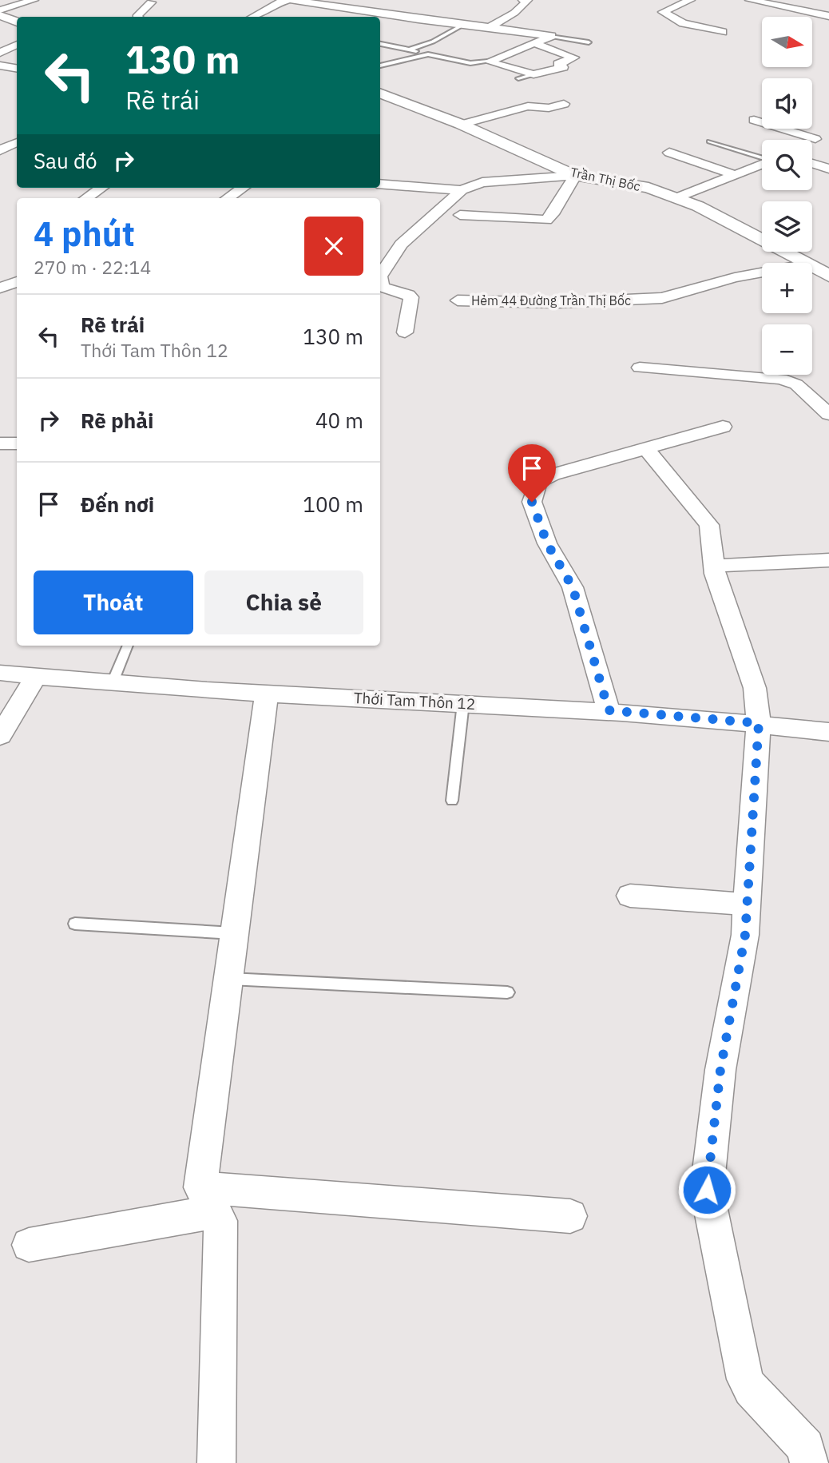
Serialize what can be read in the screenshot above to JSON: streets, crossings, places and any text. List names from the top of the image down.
{
  "streets": {
    "street": ["Trần Thị Bốc", "Hẻm 44 Đường Trần Thị Bốc", "Thới Tam Thôn 12"]
  },
  "north": "right",
  "page": {
    "map_buttons": ["+", "−"],
    "turn": ["130 m", "Rẽ trái"],
    "then": "Sau đó",
    "heading": ["4 phút", "270 m · 22:14"],
    "list": [
      {
        "name": "Rẽ trái",
        "note": "Thới Tam Thôn 12",
        "value": "130 m"
      },
      {
        "name": "Rẽ phải",
        "value": "40 m"
      },
      {
        "name": "Đến nơi",
        "value": "100 m"
      }
    ],
    "buttons": ["Thoát", "Chia sẻ"]
  }
}
